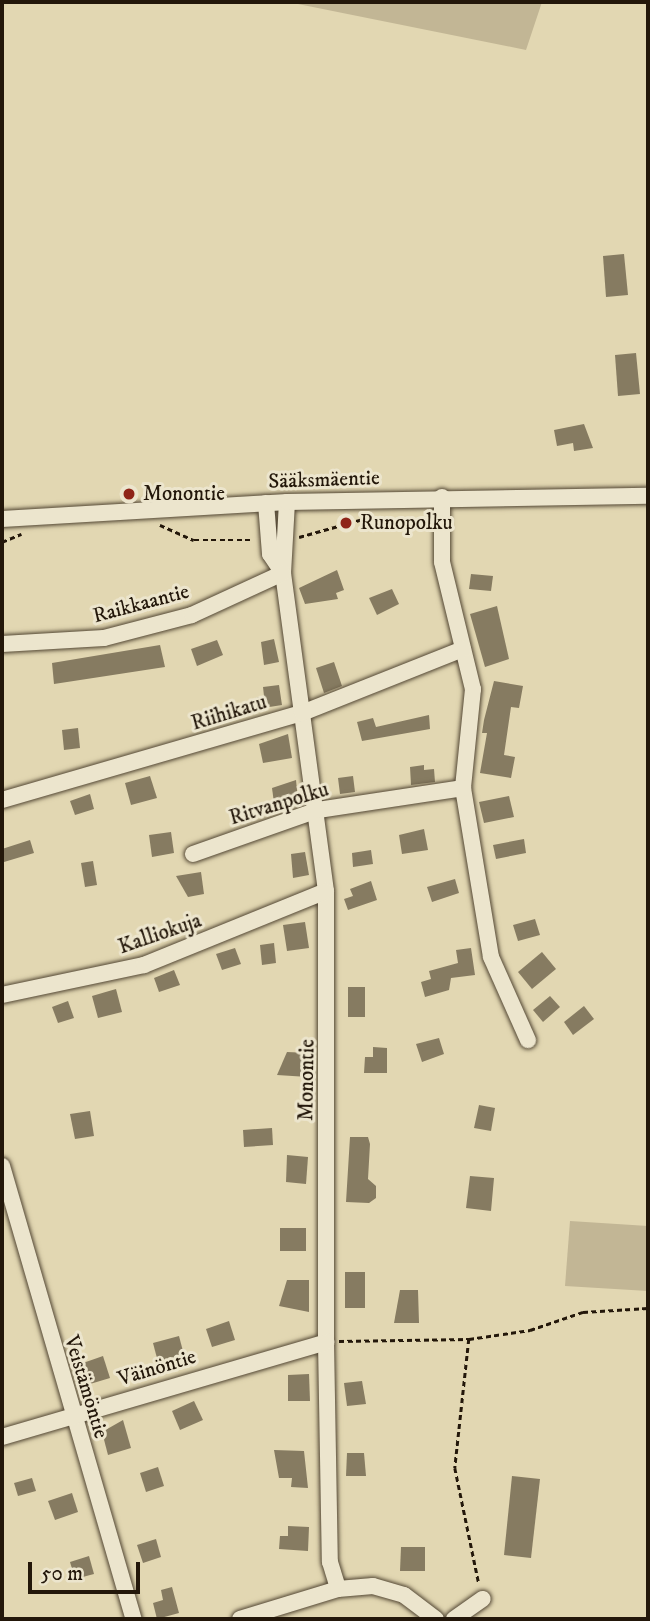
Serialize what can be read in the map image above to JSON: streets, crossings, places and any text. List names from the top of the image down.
{
  "streets": {
    "street": [
      "Sääksmäentie",
      "Raikkaantie",
      "Riihikatu",
      "Ritvanpolku",
      "Kalliokuja",
      "Monontie",
      "Väinöntie",
      "Veistämöntie"
    ]
  },
  "crossings": [
    ["Sääksmäentie", "Monontie"],
    ["Raikkaantie", "Monontie"],
    ["Riihikatu", "Monontie"],
    ["Ritvanpolku", "Monontie"],
    ["Kalliokuja", "Monontie"],
    ["Monontie", "Väinöntie"],
    ["Väinöntie", "Veistämöntie"]
  ],
  "places": ["Monontie", "Runopolku"],
  "scale_bar": "50 m"
}
